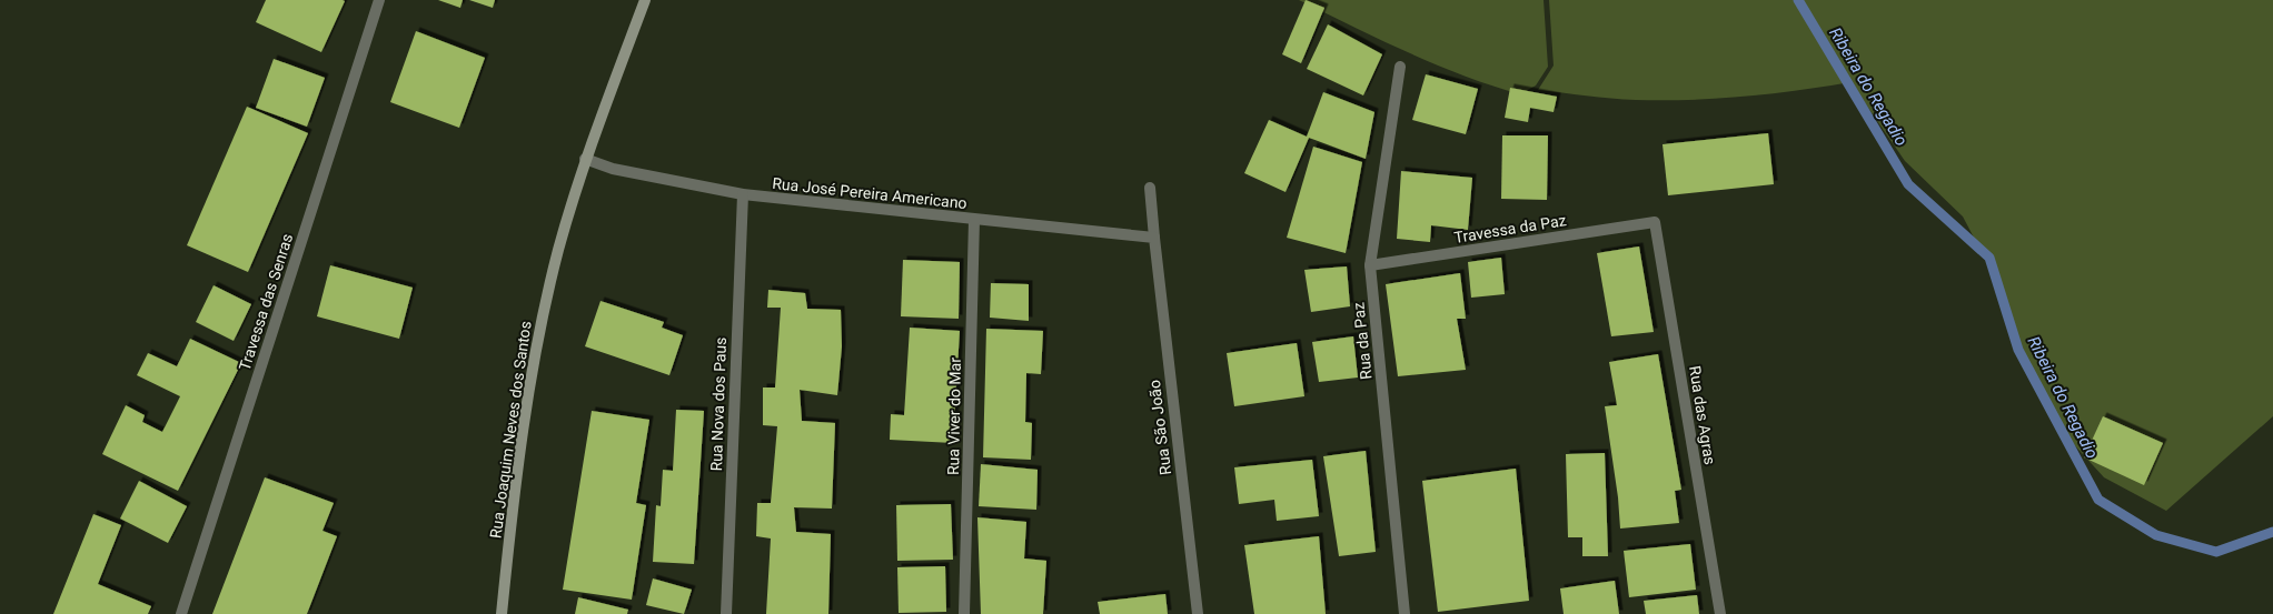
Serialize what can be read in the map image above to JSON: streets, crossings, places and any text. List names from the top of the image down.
{
  "streets": {
    "street": [
      "Rua José Pereira Americano",
      "Travessa da Paz",
      "Travessa das Senras",
      "Rua da Paz",
      "Rua Nova dos Paus",
      "Rua das Agras",
      "Rua Viver do Mar",
      "Rua São João",
      "Rua Joaquim Neves dos Santos"
    ]
  },
  "crossings": [
    ["Rua José Pereira Americano", "Rua Nova dos Paus"],
    ["Rua José Pereira Americano", "Rua Viver do Mar"],
    ["Rua José Pereira Americano", "Rua São João"],
    ["Rua José Pereira Americano", "Rua Joaquim Neves dos Santos"],
    ["Travessa da Paz", "Rua da Paz"],
    ["Travessa da Paz", "Rua das Agras"]
  ],
  "water": ["Ribeira do Regadio"]
}
